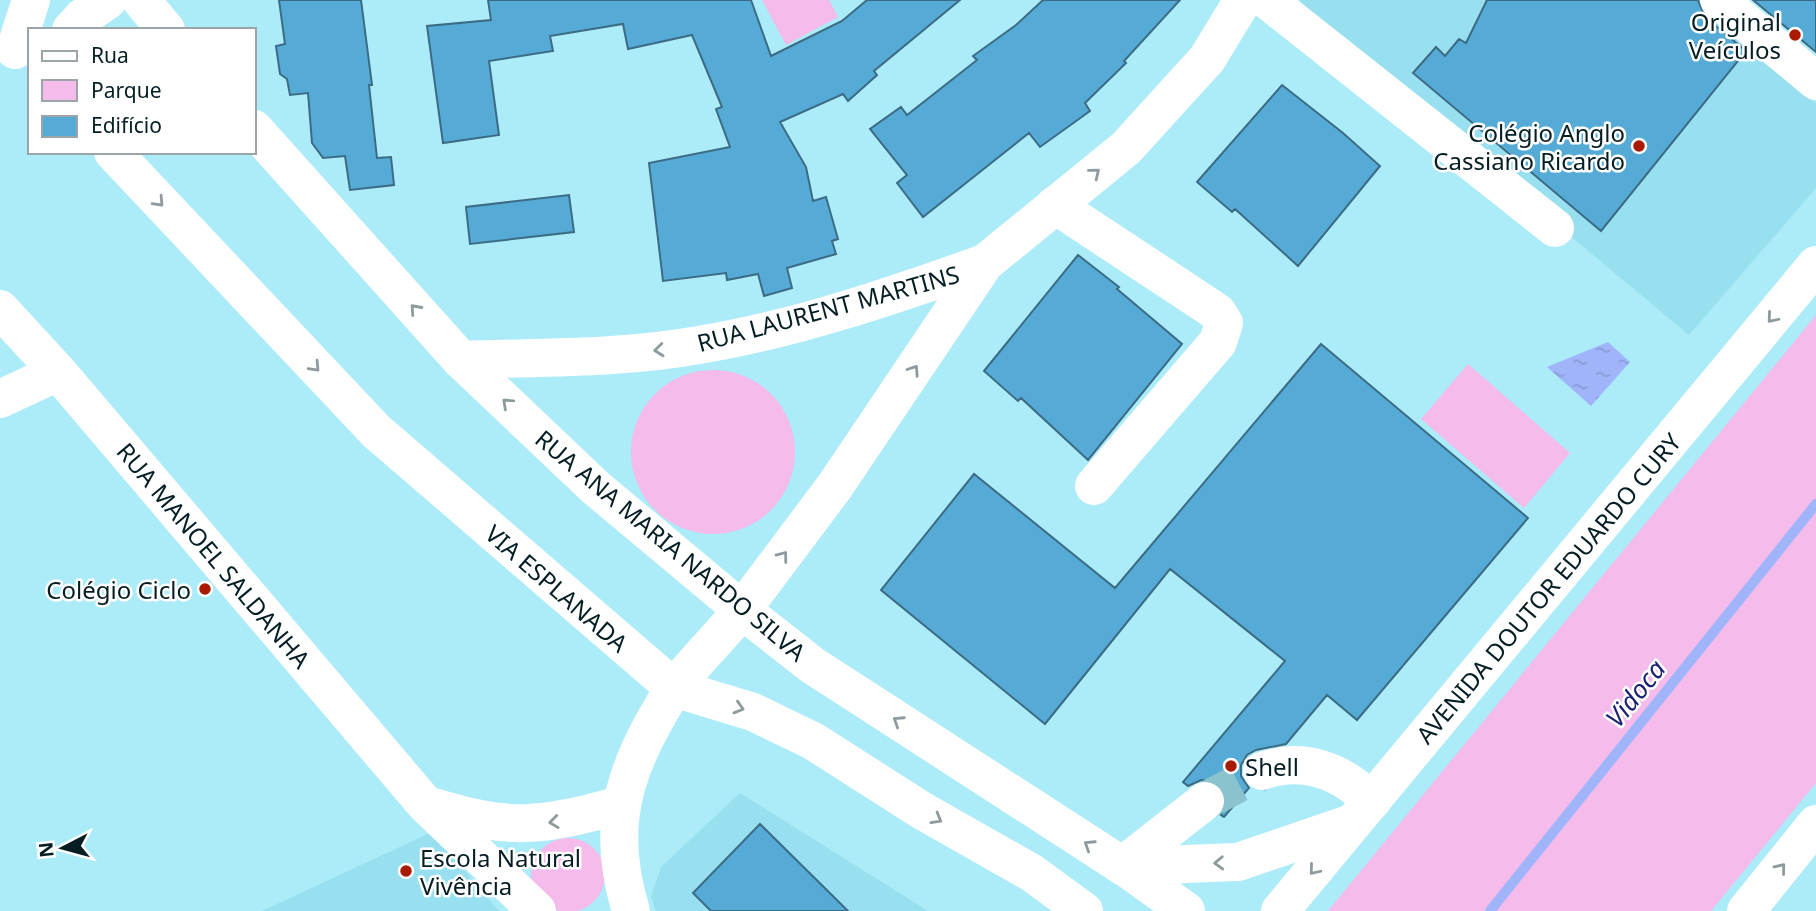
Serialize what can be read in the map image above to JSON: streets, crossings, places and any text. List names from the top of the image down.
{
  "streets": {
    "main road": [
      "RUA LAURENT MARTINS",
      "RUA ANA MARIA NARDO SILVA",
      "RUA MANOEL SALDANHA",
      "VIA ESPLANADA",
      "AVENIDA DOUTOR EDUARDO CURY"
    ]
  },
  "crossings": [
    ["RUA LAURENT MARTINS", "RUA ANA MARIA NARDO SILVA"],
    ["RUA LAURENT MARTINS", "VIA ESPLANADA"]
  ],
  "one_way": ["RUA ANA MARIA NARDO SILVA", "VIA ESPLANADA", "AVENIDA DOUTOR EDUARDO CURY"],
  "water": ["Vidoca"],
  "places": [
    "Original Veículos",
    "Colégio Anglo Cassiano Ricardo",
    "Colégio Ciclo",
    "Shell",
    "Escola Natural Vivência"
  ],
  "legend": ["Rua", "Parque", "Edifício"],
  "north": "left"
}
